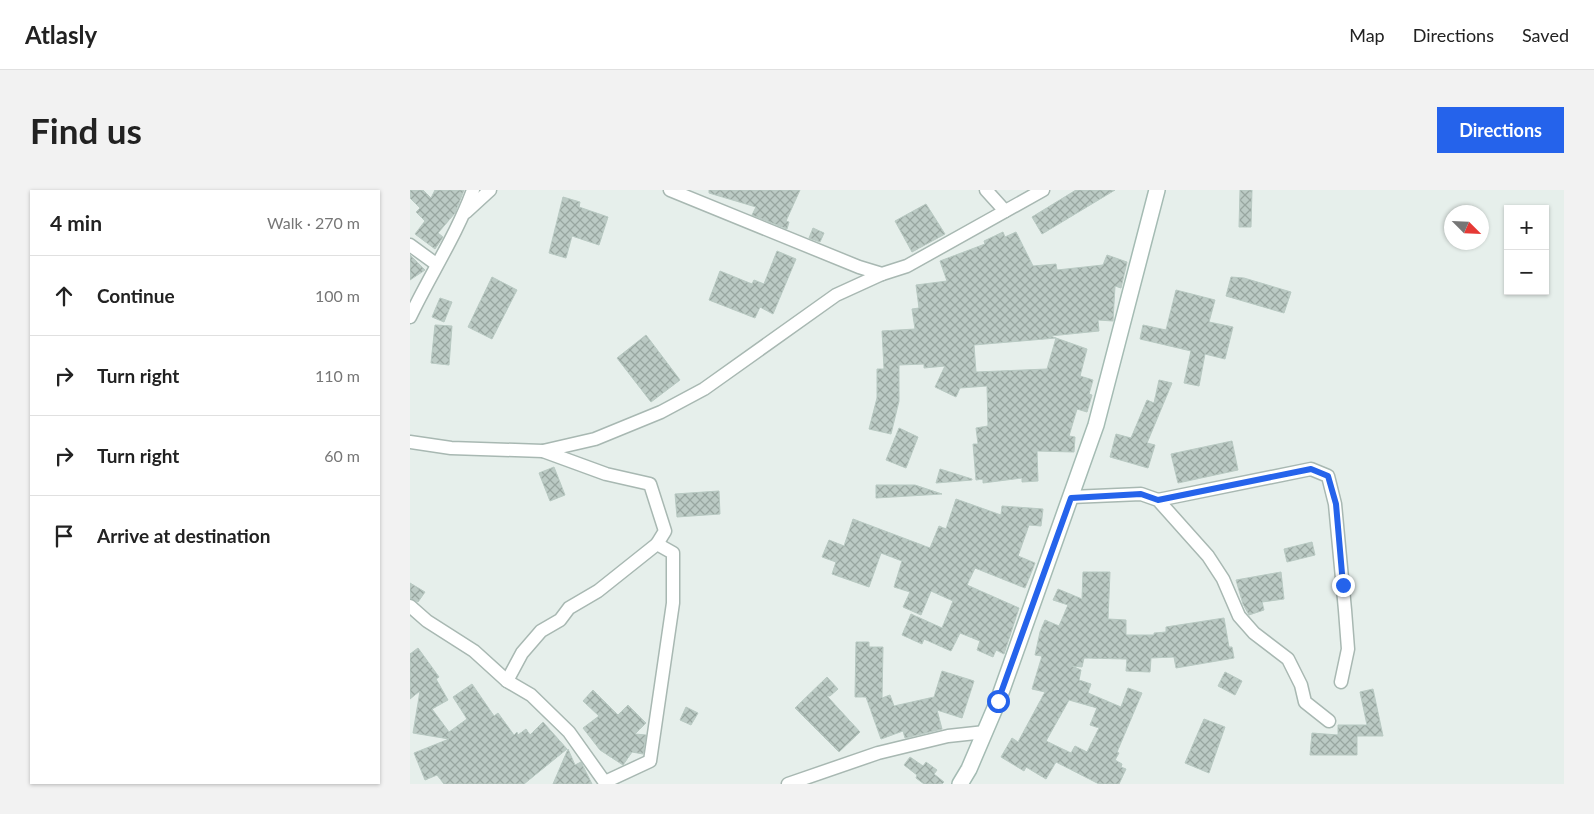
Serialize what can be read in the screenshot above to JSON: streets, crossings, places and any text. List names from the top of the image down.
{
  "north": "bottom right",
  "page": {
    "header": "Atlasly",
    "nav": ["Map", "Directions", "Saved"],
    "buttons": "Directions",
    "title": "Find us",
    "heading": ["4 min", "Walk · 270 m"],
    "map_buttons": ["+", "−"],
    "list": [
      ["Continue", "100 m"],
      ["Turn right", "110 m"],
      ["Turn right", "60 m"],
      "Arrive at destination"
    ]
  }
}
